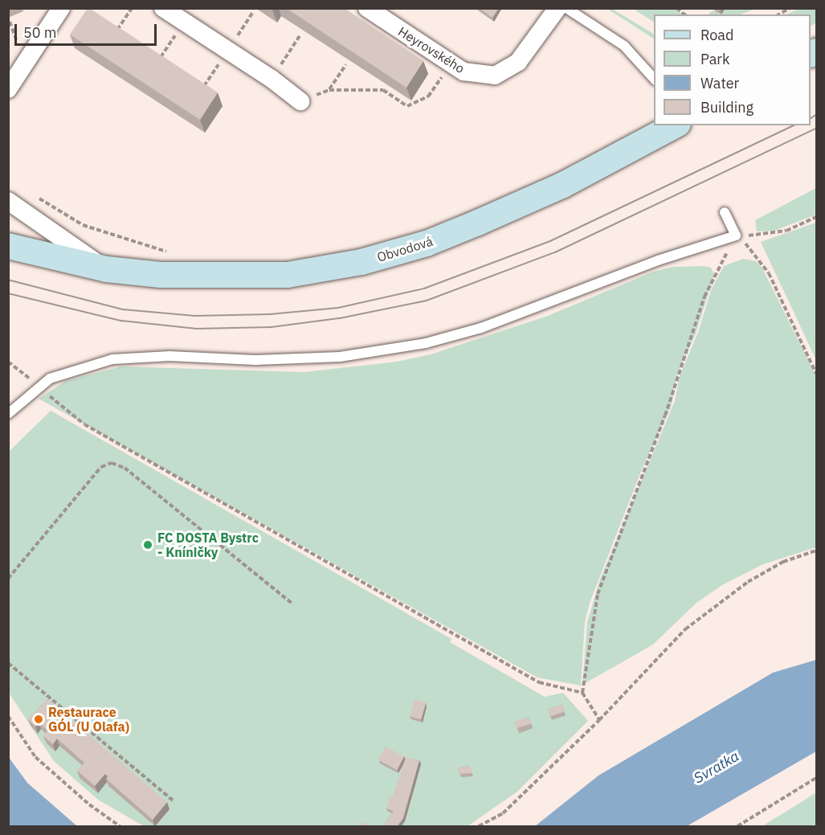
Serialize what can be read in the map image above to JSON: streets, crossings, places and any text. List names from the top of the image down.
{
  "streets": {
    "main road": ["Obvodová"],
    "street": ["Heyrovského"]
  },
  "water": ["Svratka"],
  "places": ["FC DOSTA Bystrc - Kníničky", "Restaurace GÓL (U Olafa)"],
  "legend": [
    "Road",
    "Park",
    "Water",
    "Building"
  ],
  "scale_bar": "50 m"
}
